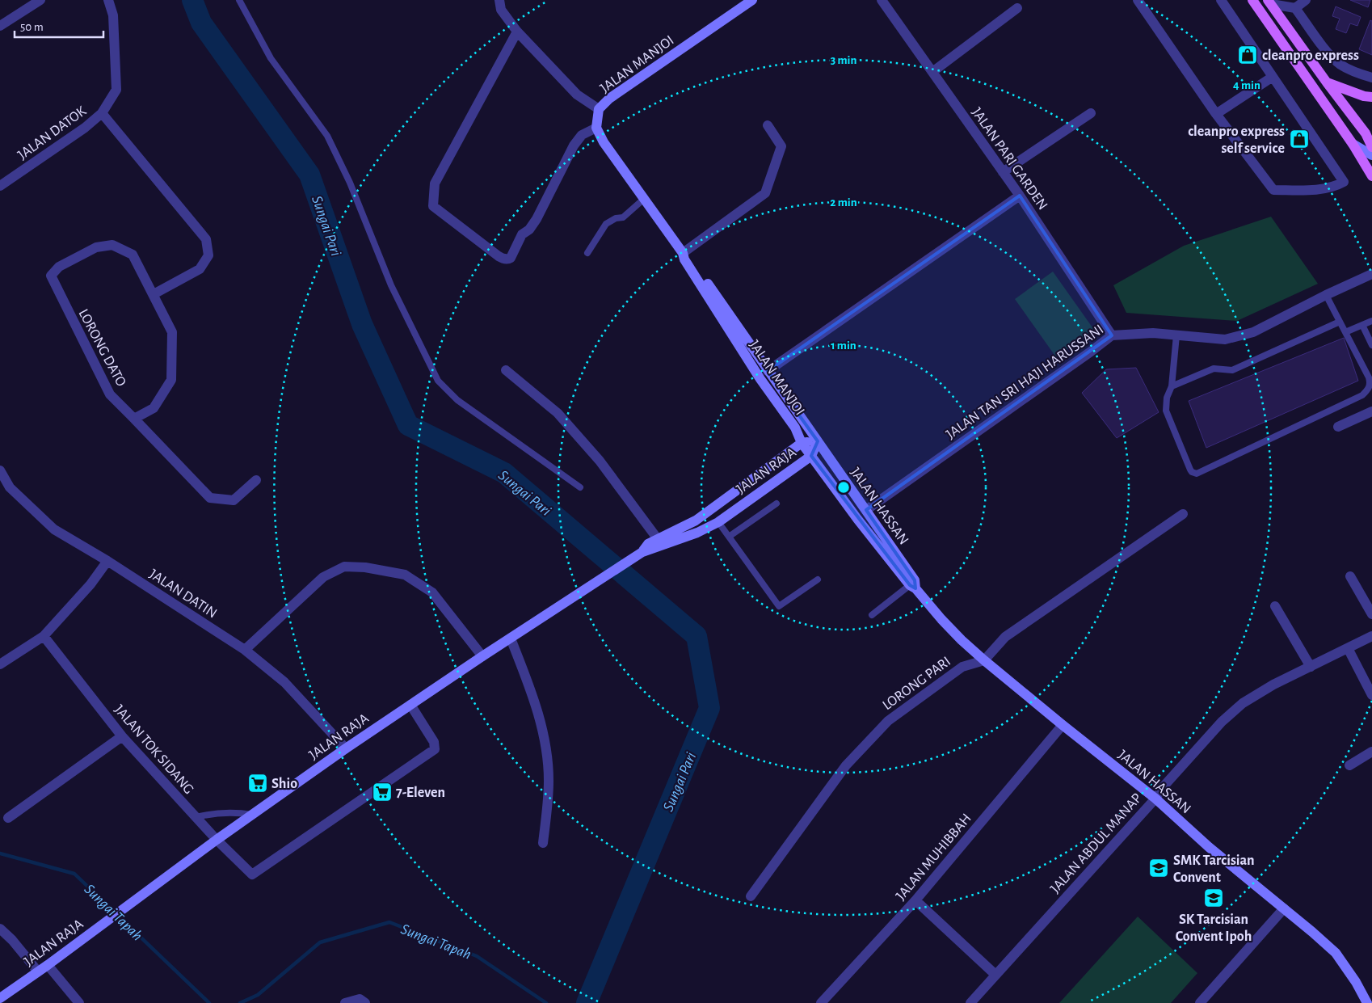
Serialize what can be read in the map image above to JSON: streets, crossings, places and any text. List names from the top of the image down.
{
  "streets": {
    "street": [
      "JALAN MANJOI",
      "JALAN DATOK",
      "JALAN PARI GARDEN",
      "LORONG DATO",
      "JALAN TAN SRI HAJI HARUSSANI",
      "JALAN RAJA",
      "JALAN HASSAN",
      "JALAN DATIN",
      "LORONG PARI",
      "JALAN TOK SIDANG",
      "JALAN ABDUL MANAP",
      "JALAN MUHIBBAH"
    ]
  },
  "crossings": [
    ["JALAN MANJOI", "JALAN RAJA"],
    ["JALAN MANJOI", "JALAN HASSAN"],
    ["JALAN PARI GARDEN", "JALAN TAN SRI HAJI HARUSSANI"],
    ["JALAN TAN SRI HAJI HARUSSANI", "JALAN HASSAN"],
    ["JALAN RAJA", "JALAN HASSAN"],
    ["JALAN RAJA", "JALAN DATIN"],
    ["JALAN RAJA", "JALAN TOK SIDANG"],
    ["JALAN HASSAN", "LORONG PARI"],
    ["JALAN HASSAN", "JALAN ABDUL MANAP"],
    ["JALAN HASSAN", "JALAN MUHIBBAH"]
  ],
  "water": ["Sungai Pari", "Sungai Tapah"],
  "places": {
    "shop": ["cleanpro express", "cleanpro express self service"],
    "supermarket": ["Shio", "7-Eleven"],
    "school or university": ["SMK Tarcisian Convent", "SK Tarcisian Convent Ipoh"]
  },
  "scale_bar": "50 m",
  "rings": [
    "3 min",
    "4 min",
    "2 min",
    "1 min"
  ]
}
